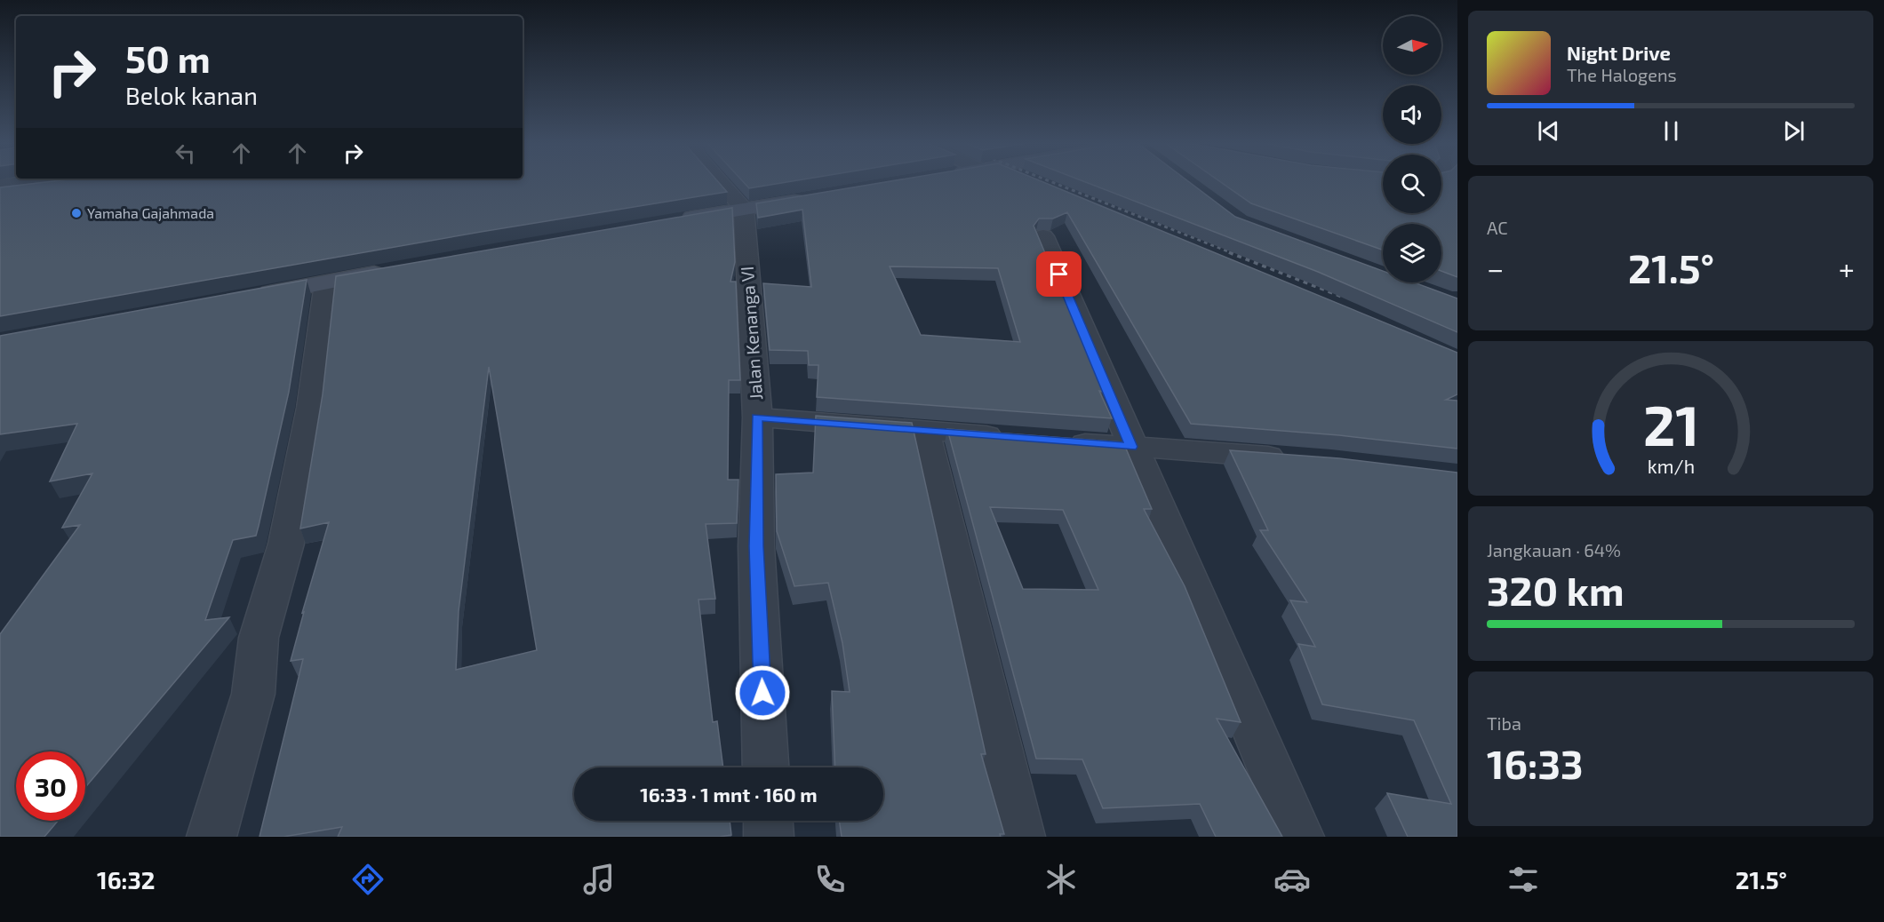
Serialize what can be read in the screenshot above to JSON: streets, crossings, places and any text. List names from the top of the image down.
{
  "streets": {
    "street": ["Jalan Kenanga VI"]
  },
  "places": ["Yamaha Gajahmada"],
  "north": "right",
  "page": {
    "turn": ["50 m", "Belok kanan"],
    "song": ["Night Drive", "The Halogens"],
    "tile": [
      "AC",
      ["Jangkauan · 64%", "320 km"],
      ["Tiba", "16:33"]
    ],
    "heat": ["−", "21.5°", "+"],
    "limit": "30",
    "trip": "16:33 · 1 mnt · 160 m",
    "tabs": ["16:32", "21.5°"],
    "gauge": ["21", "km/h"]
  }
}
